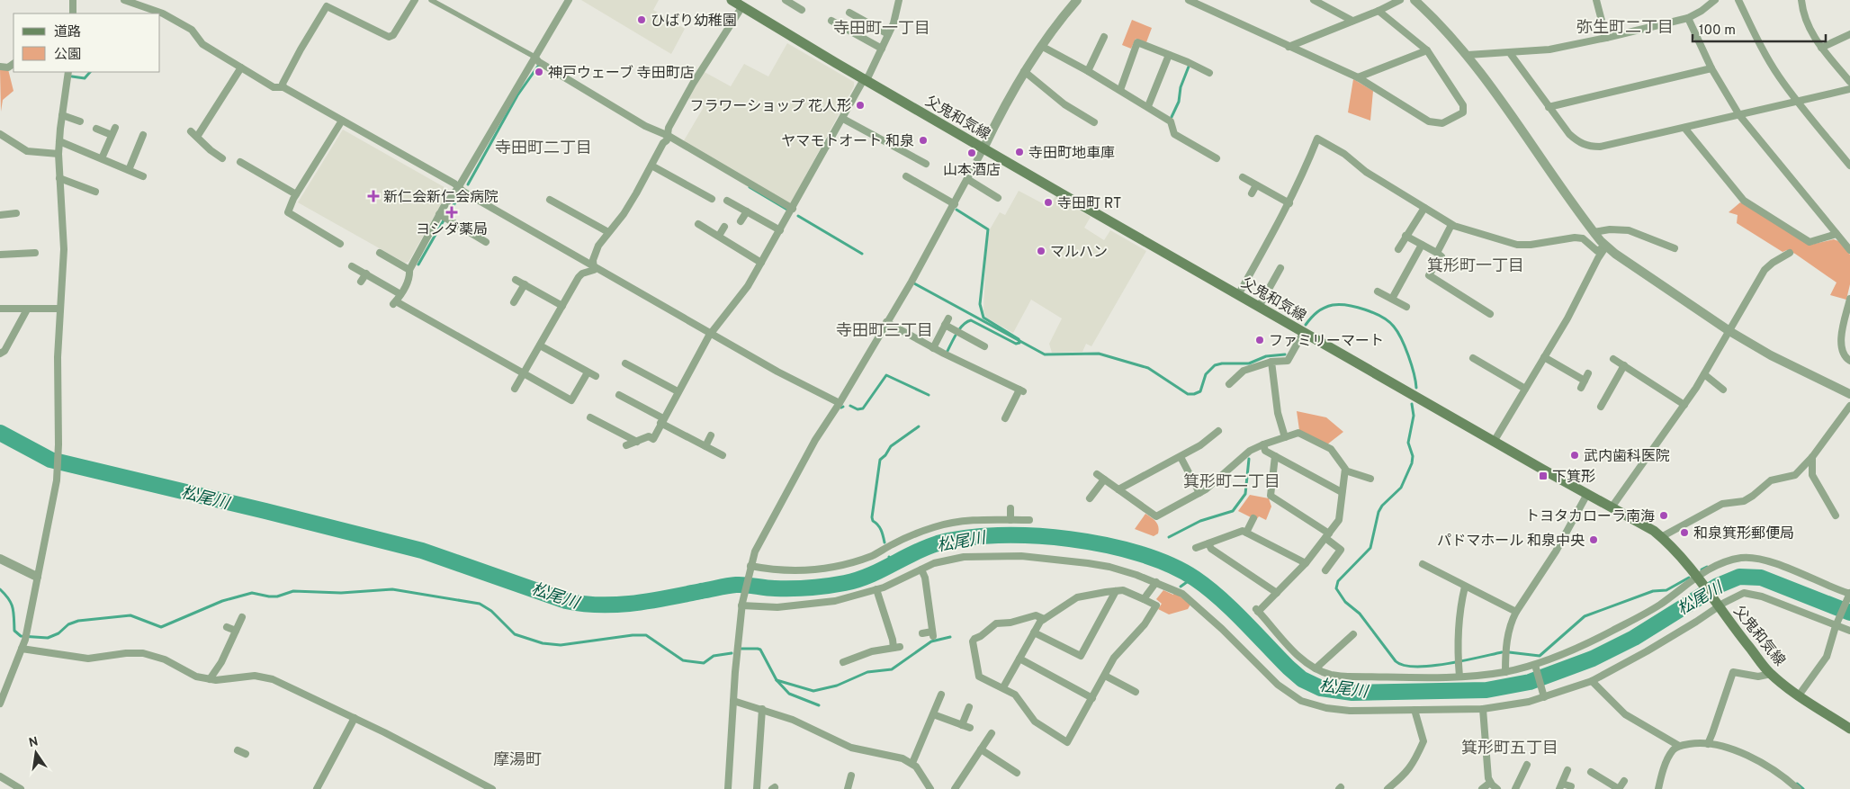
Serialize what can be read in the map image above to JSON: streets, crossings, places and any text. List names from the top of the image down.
{
  "streets": {
    "main road": ["父鬼和気線"]
  },
  "districts": [
    "弥生町二丁目",
    "寺田町一丁目",
    "寺田町二丁目",
    "箕形町一丁目",
    "寺田町三丁目",
    "箕形町二丁目",
    "箕形町五丁目",
    "摩湯町"
  ],
  "water": ["松尾川"],
  "places": {
    "other": [
      "ひばり幼稚園",
      "神戸ウェーブ 寺田町店",
      "フラワーショップ 花人形",
      "ヤマモトオート 和泉",
      "寺田町地車庫",
      "山本酒店",
      "寺田町 RT",
      "マルハン",
      "ファミリーマート",
      "武内歯科医院",
      "トヨタカローラ南海",
      "和泉箕形郵便局",
      "パドマホール 和泉中央"
    ],
    "health": ["新仁会新仁会病院", "ヨシダ薬局"],
    "transit": ["下箕形"]
  },
  "legend": ["道路", "公園"],
  "scale_bar": "100 m",
  "north": "top"
}
